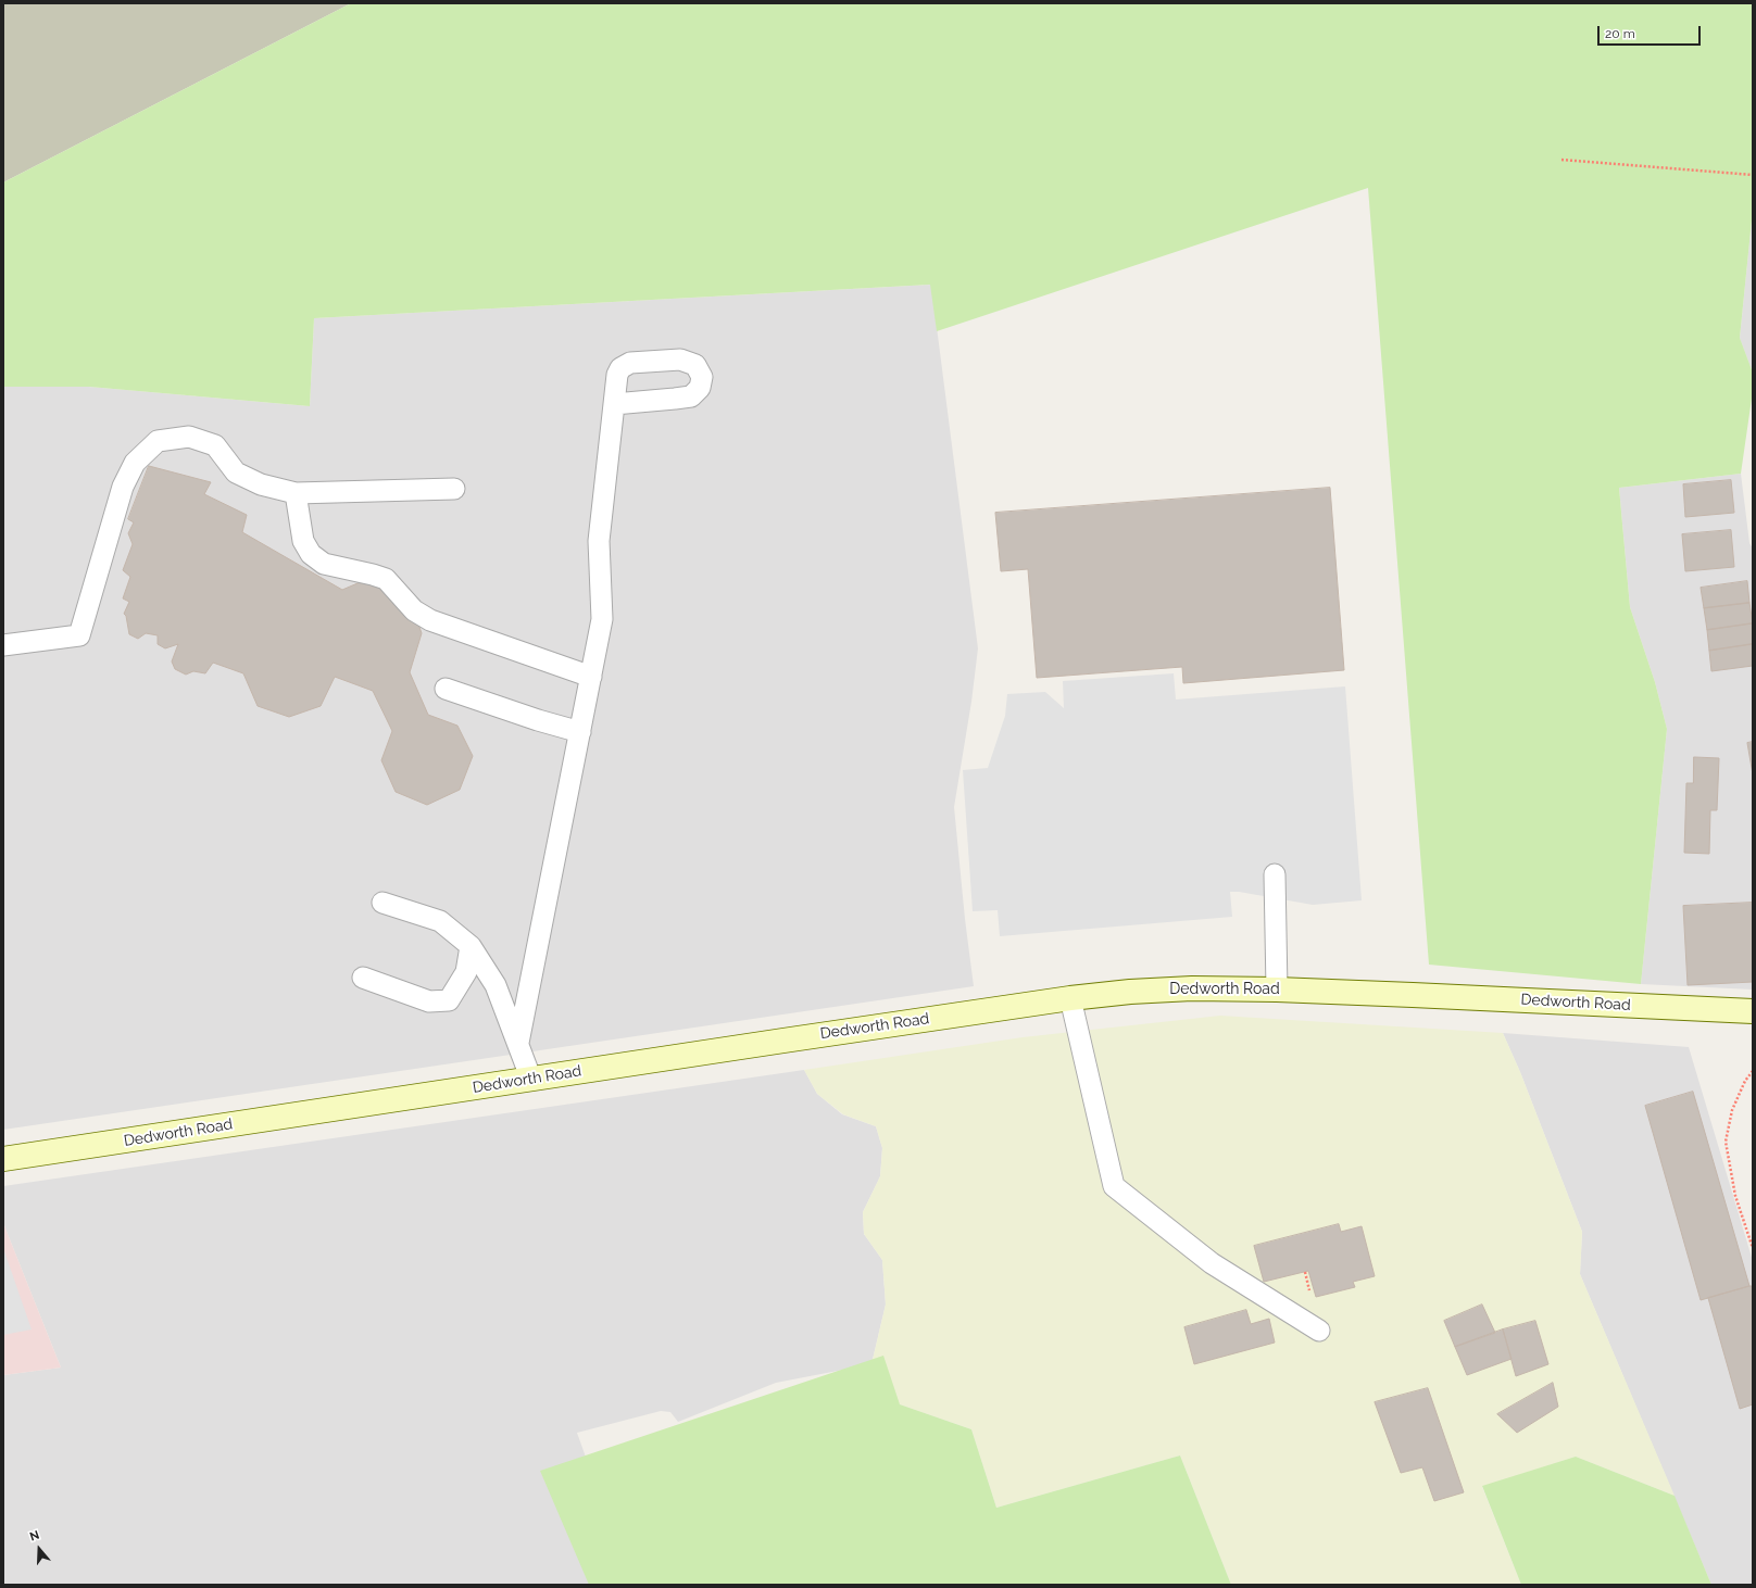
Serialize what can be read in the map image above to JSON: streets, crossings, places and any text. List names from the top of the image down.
{
  "streets": {
    "main road": ["Dedworth Road"]
  },
  "scale_bar": "20 m",
  "north": "top"
}
